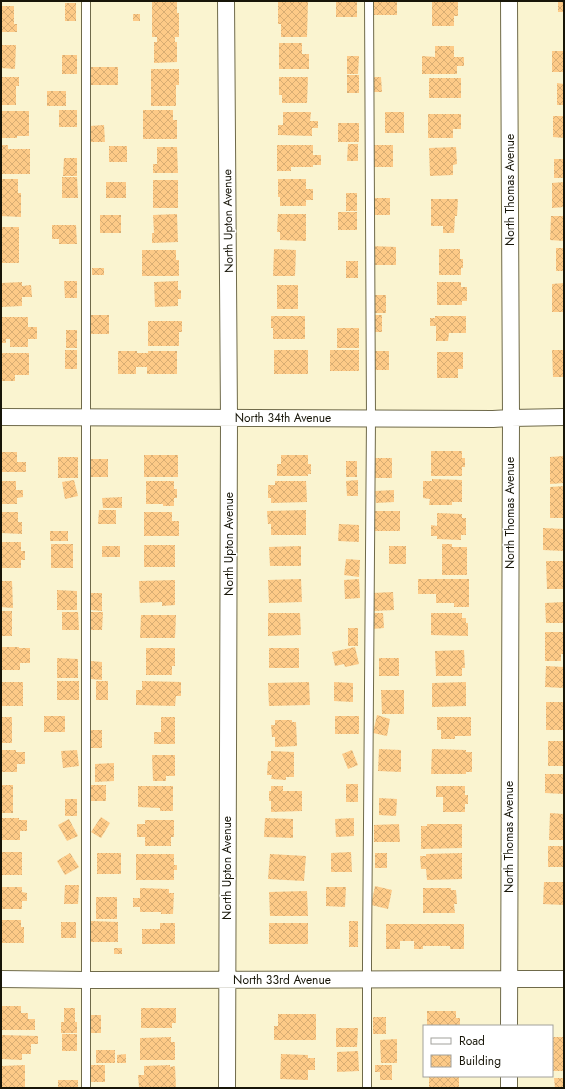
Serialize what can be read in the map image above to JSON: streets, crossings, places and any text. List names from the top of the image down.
{
  "streets": {
    "street": [
      "North Thomas Avenue",
      "North Upton Avenue",
      "North 34th Avenue",
      "North 33rd Avenue"
    ]
  },
  "crossings": [
    ["North Thomas Avenue", "North 34th Avenue"],
    ["North Thomas Avenue", "North 33rd Avenue"],
    ["North Upton Avenue", "North 34th Avenue"],
    ["North Upton Avenue", "North 33rd Avenue"]
  ],
  "legend": ["Road", "Building"]
}
